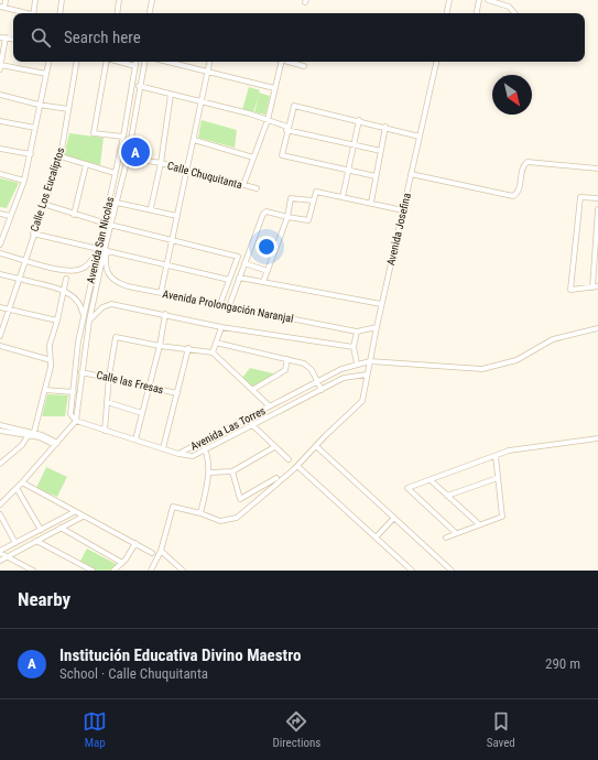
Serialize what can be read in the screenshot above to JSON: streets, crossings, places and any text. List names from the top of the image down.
{
  "streets": {
    "street": [
      "Calle Chuquitanta",
      "Calle Los Eucaliptos",
      "Avenida Josefina",
      "Avenida San Nicolas",
      "Avenida Prolongación Naranjal",
      "Calle las Fresas",
      "Avenida Las Torres"
    ]
  },
  "crossings": [
    ["Calle Chuquitanta", "Avenida San Nicolas"],
    ["Avenida Josefina", "Avenida Prolongación Naranjal"],
    ["Avenida Josefina", "Avenida Las Torres"],
    ["Avenida San Nicolas", "Avenida Prolongación Naranjal"],
    ["Avenida San Nicolas", "Calle las Fresas"]
  ],
  "north": "bottom right",
  "page": {
    "search": "Search here",
    "pins": "A",
    "heading": "Nearby",
    "list": [
      {
        "mark": "A",
        "name": "Institución Educativa Divino Maestro",
        "note": "School · Calle Chuquitanta",
        "value": "290 m"
      }
    ],
    "nav": ["Map", "Directions", "Saved"]
  }
}
